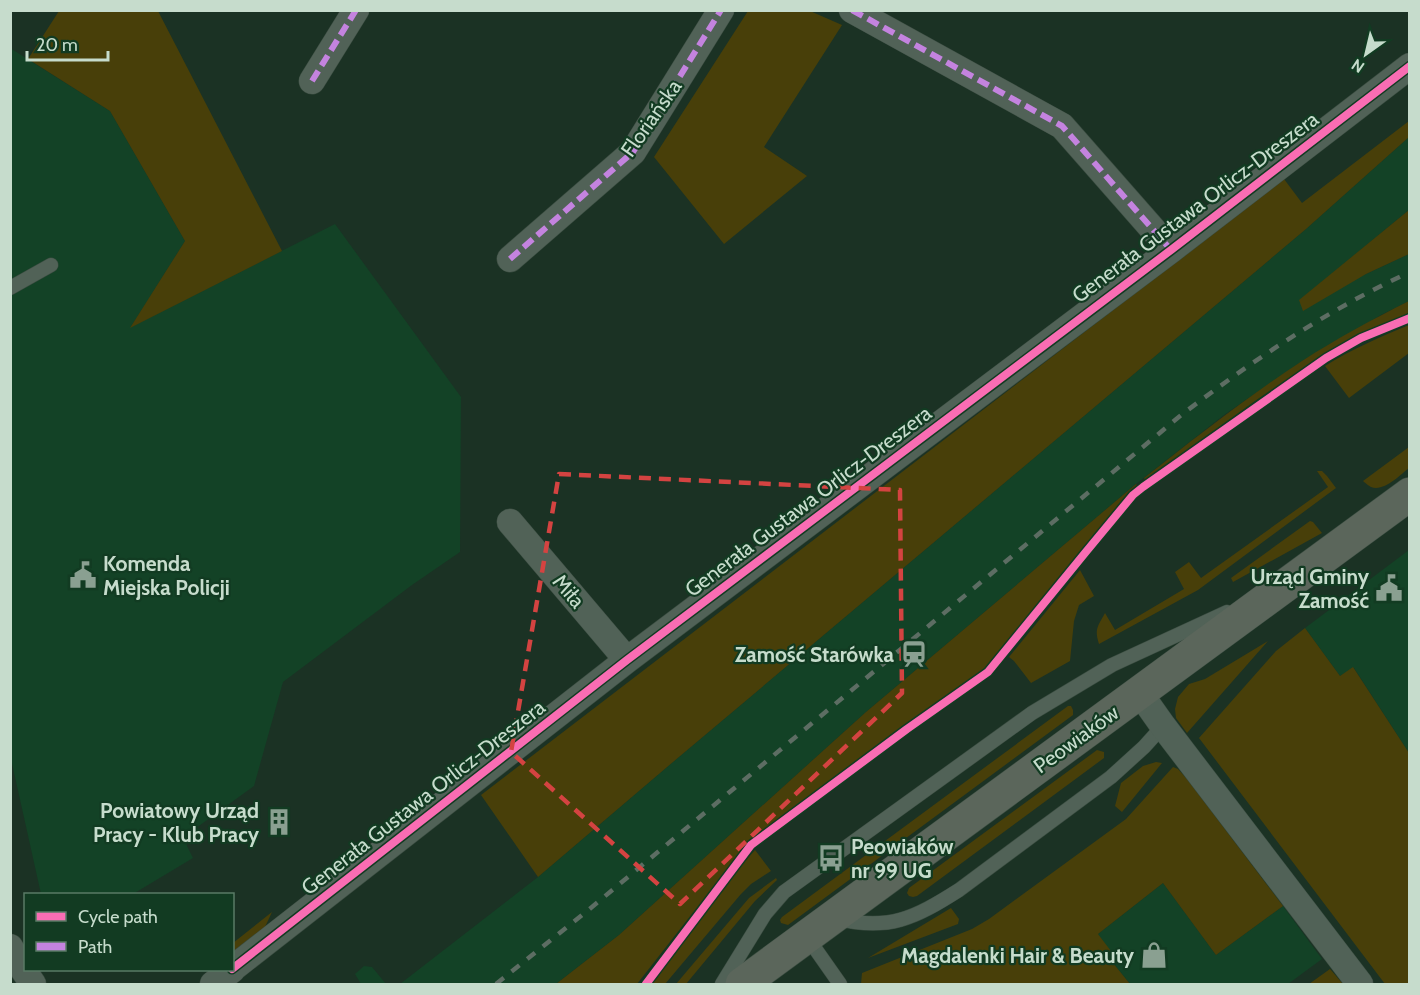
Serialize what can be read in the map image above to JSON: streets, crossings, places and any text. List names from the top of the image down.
{
  "streets": {
    "street": [
      "Floriańska",
      "Generała Gustawa Orlicz-Dreszera",
      "Miła",
      "Peowiaków"
    ]
  },
  "crossings": [
    ["Generała Gustawa Orlicz-Dreszera", "Miła"]
  ],
  "places": {
    "public building": ["Komenda Miejska Policji", "Urząd Gminy Zamość"],
    "station": ["Zamość Starówka"],
    "building": ["Powiatowy Urząd Pracy - Klub Pracy"],
    "bus stop": ["Peowiaków nr 99 UG"],
    "shop": ["Magdalenki Hair & Beauty"]
  },
  "legend": ["Cycle path", "Path"],
  "scale_bar": "20 m",
  "north": "bottom left"
}
